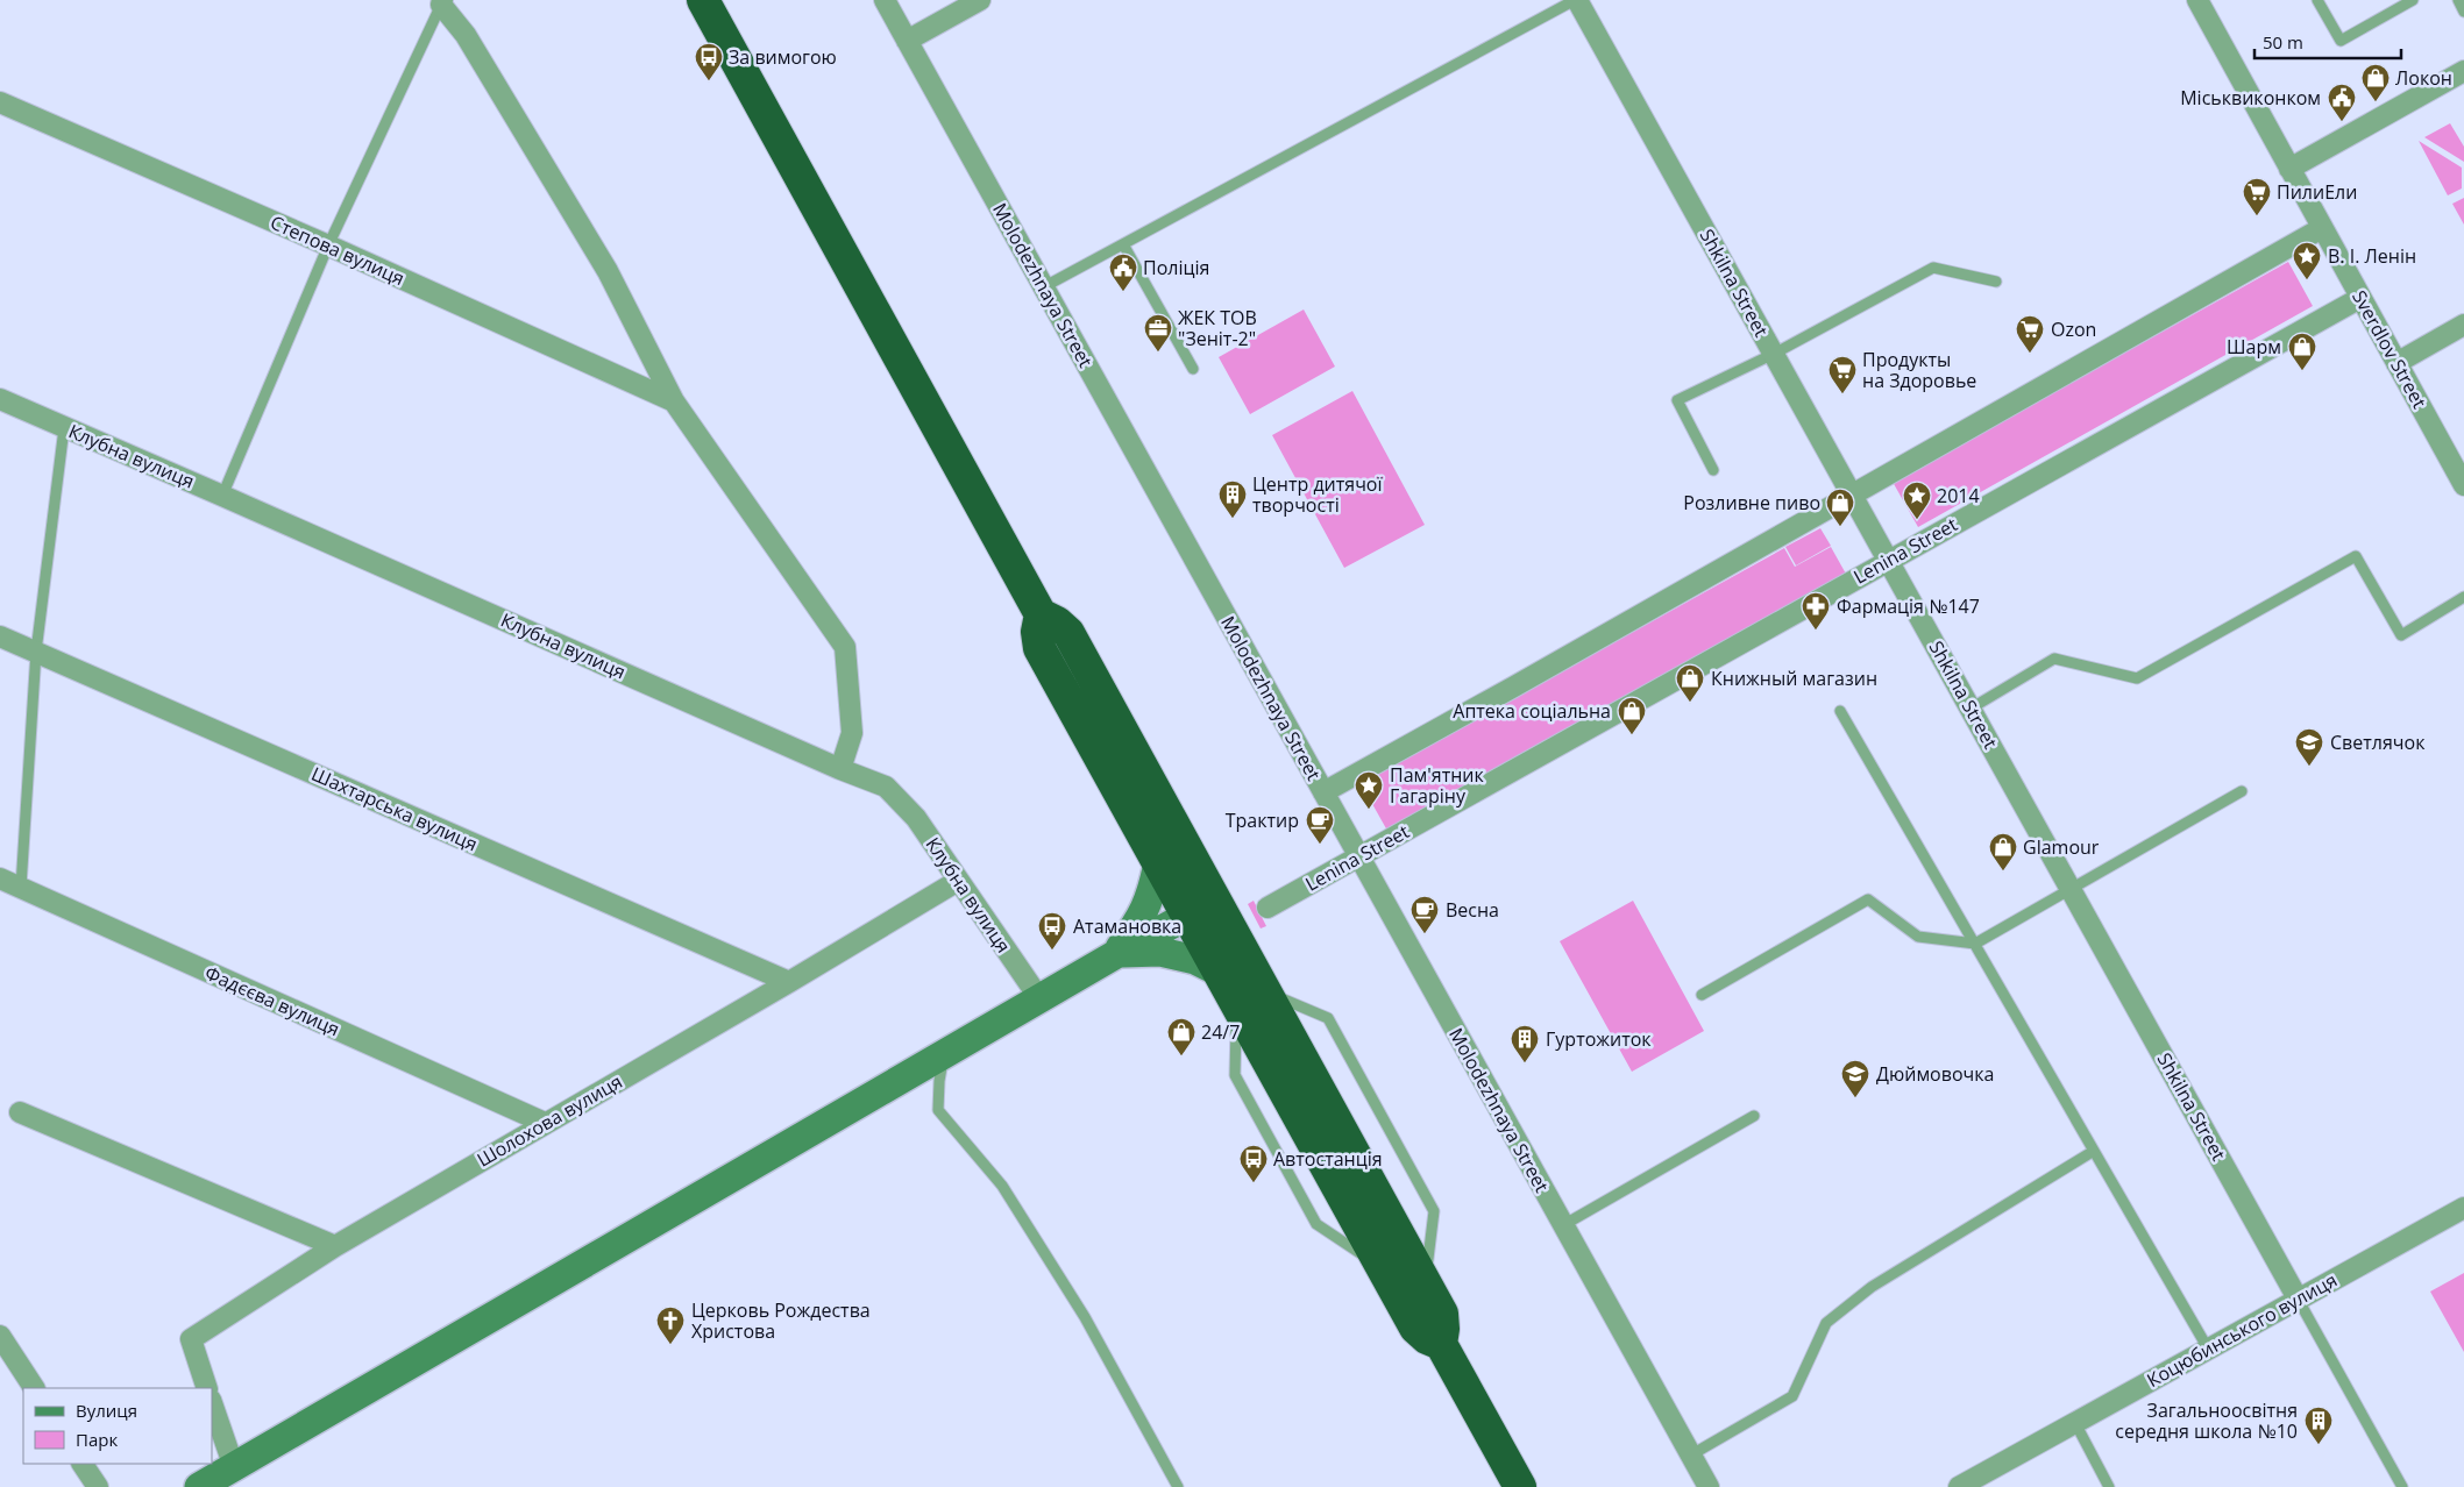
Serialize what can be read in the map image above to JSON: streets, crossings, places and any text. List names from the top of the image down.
{
  "streets": {
    "street": [
      "Степова вулиця",
      "Shkilna Street",
      "Molodezhnaya Street",
      "Sverdlov Street",
      "Клубна вулиця",
      "Lenina Street",
      "Шахтарська вулиця",
      "Фадєєва вулиця",
      "Шолохова вулиця",
      "Коцюбинського вулиця"
    ]
  },
  "crossings": [
    ["Shkilna Street", "Lenina Street"],
    ["Shkilna Street", "Коцюбинського вулиця"],
    ["Molodezhnaya Street", "Lenina Street"],
    ["Sverdlov Street", "Lenina Street"],
    ["Клубна вулиця", "Шолохова вулиця"],
    ["Шахтарська вулиця", "Шолохова вулиця"],
    ["Фадєєва вулиця", "Шолохова вулиця"]
  ],
  "places": {
    "bus stop": ["За вимогою", "Атамановка", "Автостанція"],
    "shop": [
      "Локон",
      "Шарм",
      "Розливне пиво",
      "Книжный магазин",
      "Аптека соціальна",
      "Glamour",
      "24/7"
    ],
    "public building": ["Міськвиконком", "Поліція"],
    "supermarket": ["ПилиЕли", "Ozon", "Продукты на Здоровье"],
    "place": ["В. І. Ленін", "2014", "Пам'ятник Гагаріну"],
    "office": ["ЖЕК ТОВ \"Зеніт-2\""],
    "building": ["Центр дитячої творчості", "Гуртожиток", "Загальноосвітня середня школа №10"],
    "pharmacy": ["Фармація №147"],
    "school or university": ["Светлячок", "Дюймовочка"],
    "cafe": ["Трактир", "Весна"],
    "church": ["Церковь Рождества Христова"]
  },
  "legend": ["Вулиця", "Парк"],
  "scale_bar": "50 m"
}
